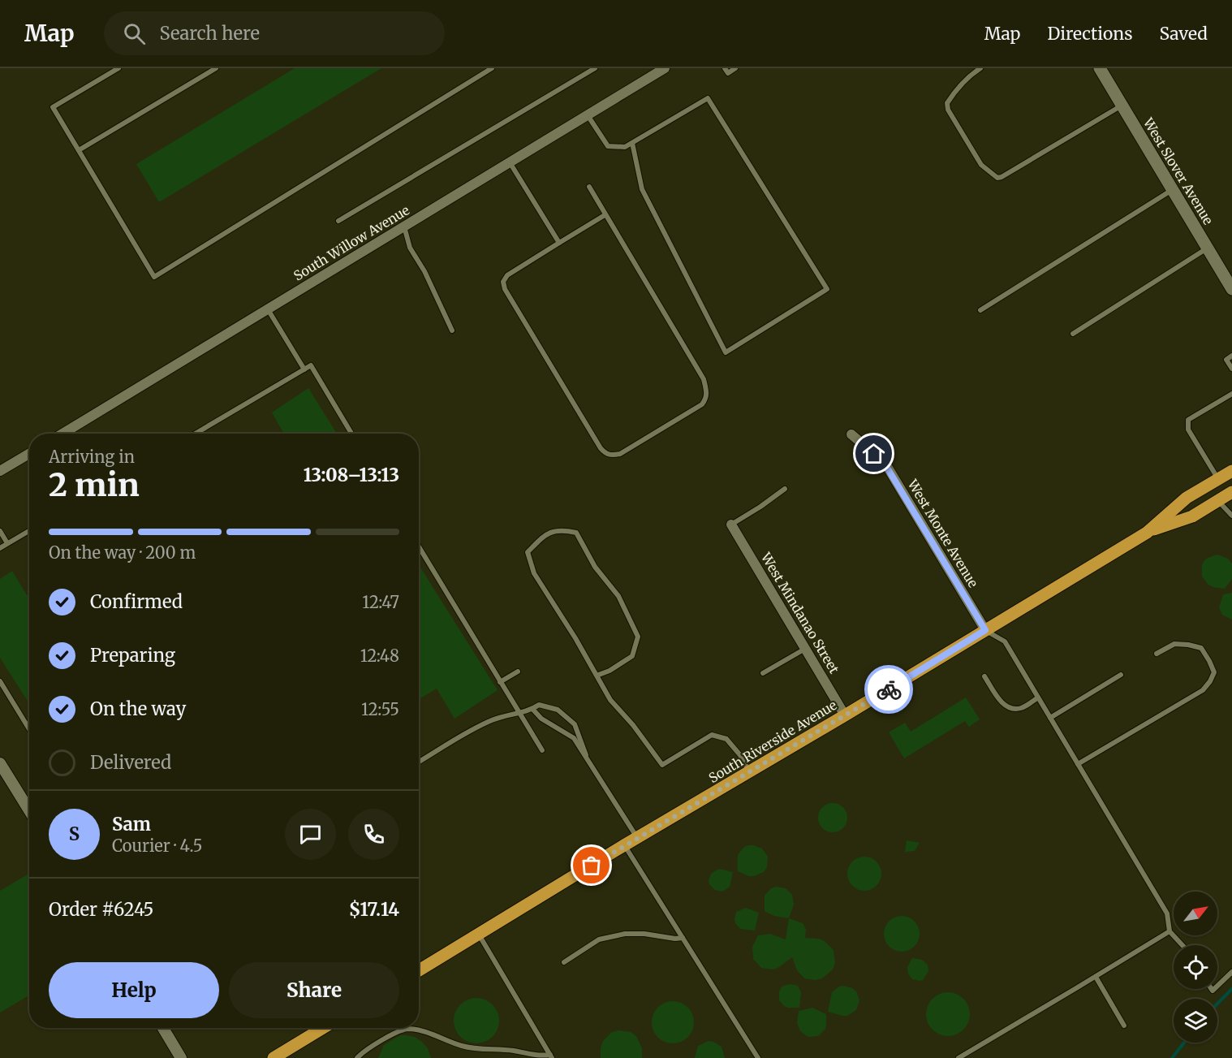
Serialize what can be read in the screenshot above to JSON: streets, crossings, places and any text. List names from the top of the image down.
{
  "streets": {
    "main road": ["West Slover Avenue", "South Riverside Avenue"],
    "street": ["South Willow Avenue", "West Monte Avenue", "West Mindanao Street"]
  },
  "crossings": [
    ["West Monte Avenue", "South Riverside Avenue"],
    ["West Mindanao Street", "South Riverside Avenue"]
  ],
  "north": "top right",
  "page": {
    "header": "Map",
    "search": "Search here",
    "nav": ["Map", "Directions", "Saved"],
    "heading": ["2 min", "Arriving in", "13:08–13:13"],
    "panel": [
      "Sam",
      "Courier · 4.5",
      "Order #6245",
      "$17.14"
    ],
    "bar": "On the way · 200 m",
    "list": [
      ["Confirmed", "12:47"],
      ["Preparing", "12:48"],
      ["On the way", "12:55"],
      "Delivered"
    ],
    "round": "S",
    "buttons": ["Help", "Share"]
  }
}
